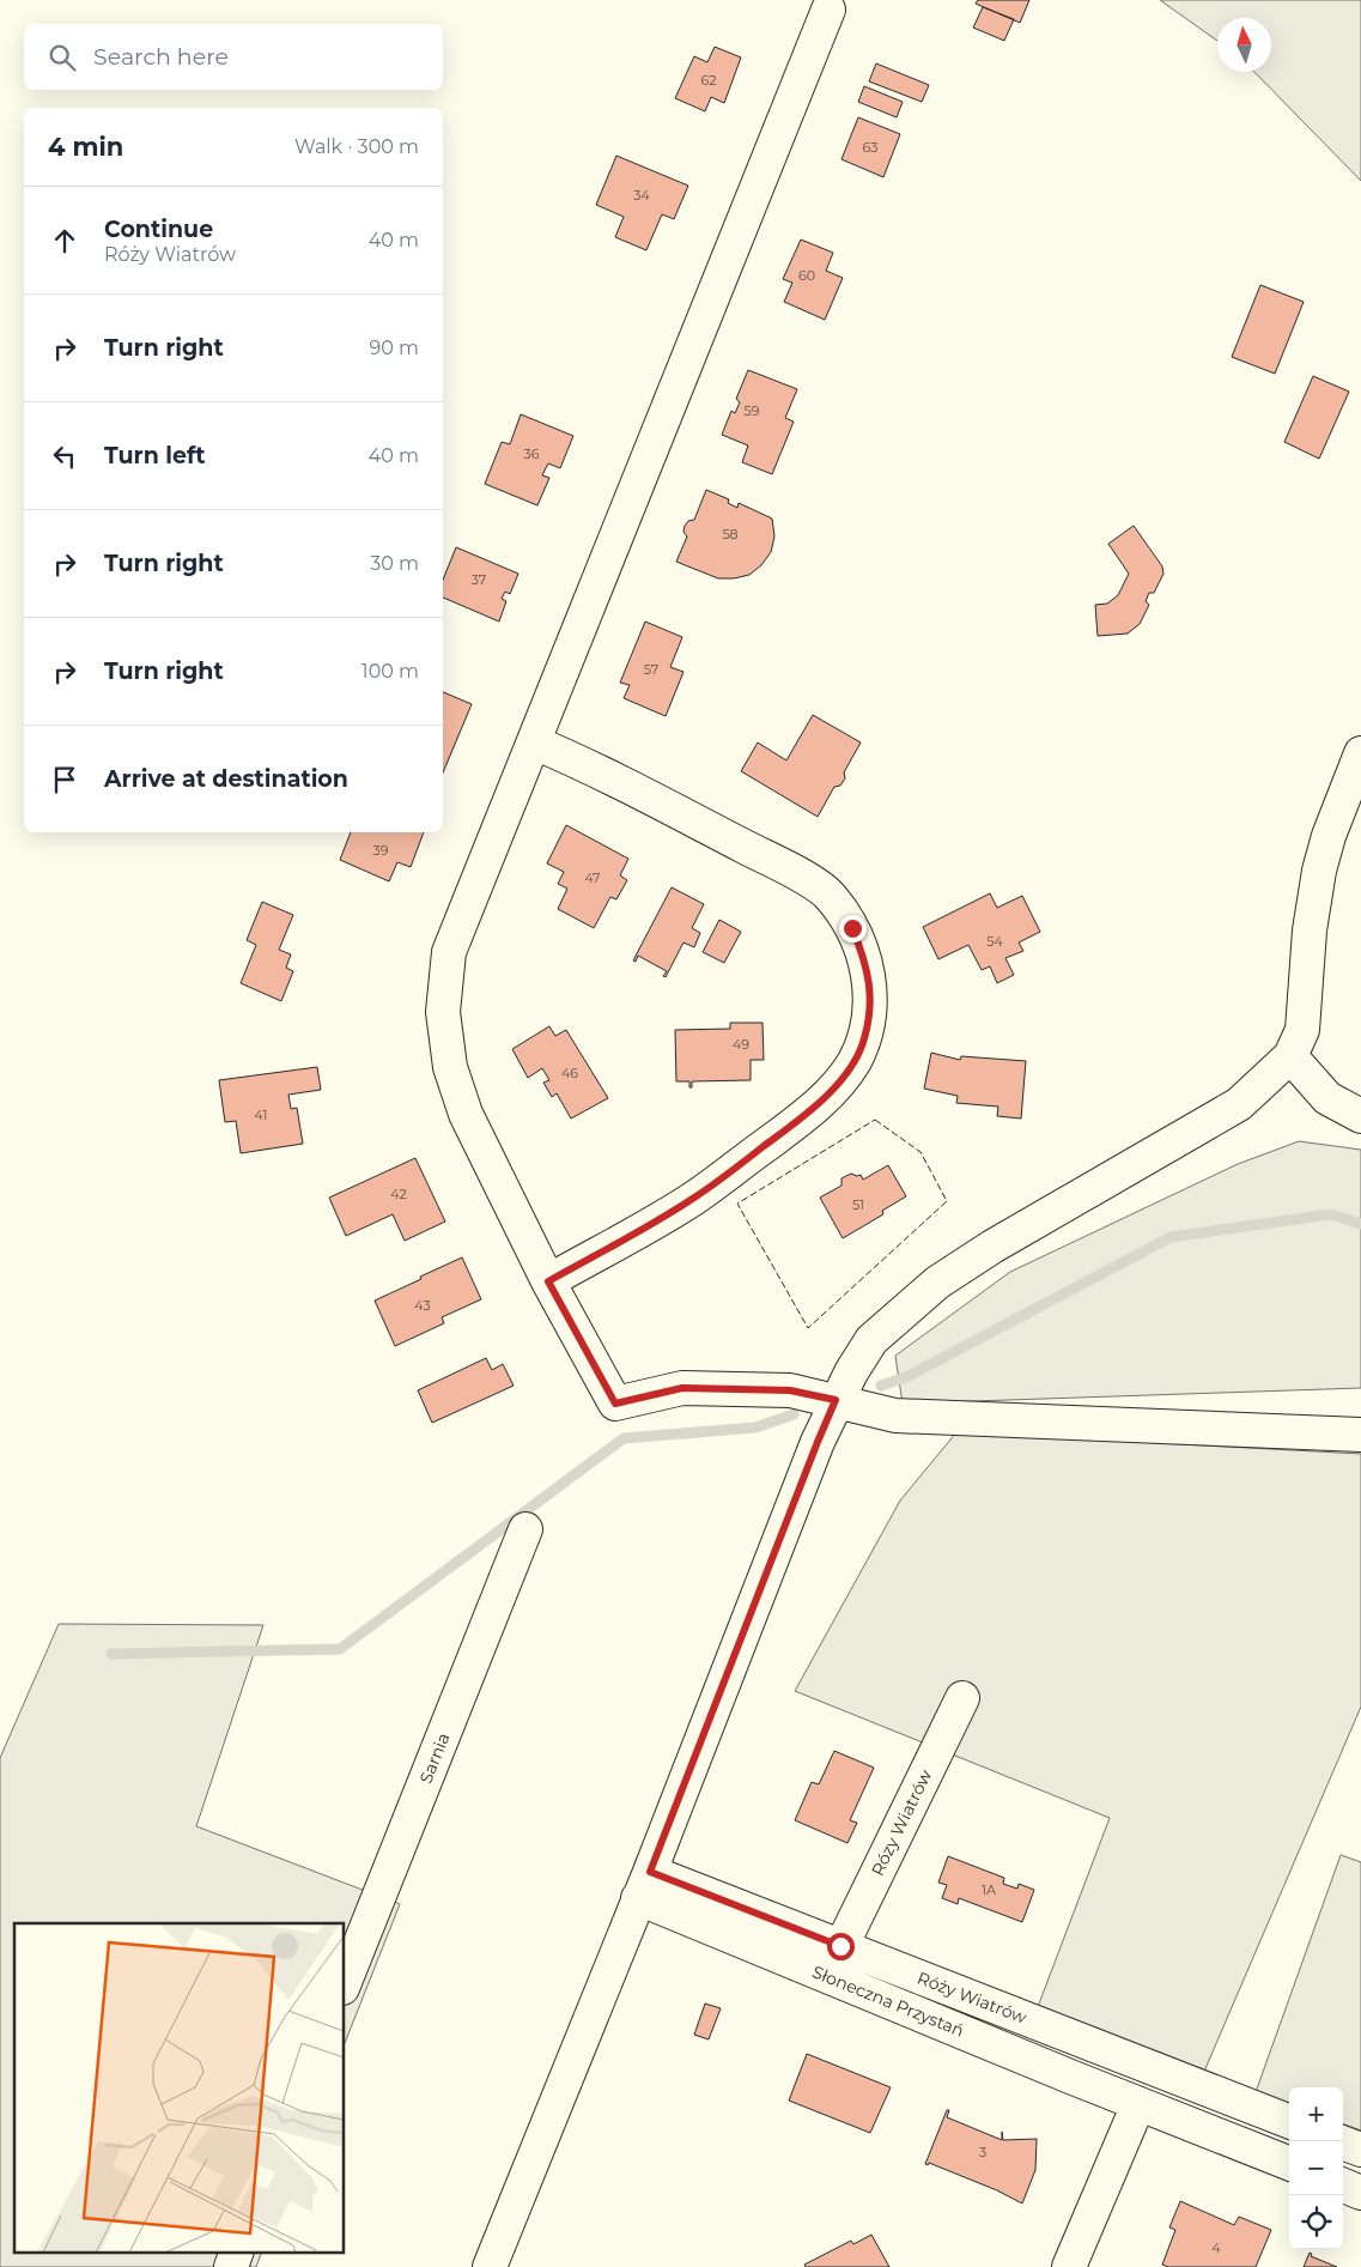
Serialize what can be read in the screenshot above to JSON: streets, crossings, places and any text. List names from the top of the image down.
{
  "streets": {
    "street": [
      "Sarnia",
      "Rózy Wiatrów",
      "Róży Wiatrów",
      "Słoneczna Przystań"
    ]
  },
  "crossings": [
    ["Rózy Wiatrów", "Róży Wiatrów"],
    ["Róży Wiatrów", "Słoneczna Przystań"]
  ],
  "house_numbers": [
    "62",
    "63",
    "34",
    "60",
    "59",
    "36",
    "58",
    "37",
    "57",
    "39",
    "47",
    "54",
    "49",
    "46",
    "41",
    "42",
    "51",
    "43",
    "1A",
    "3",
    "4"
  ],
  "north": "top",
  "page": {
    "search": "Search here",
    "heading": ["4 min", "Walk · 300 m"],
    "list": [
      ["Continue", "Róży Wiatrów", "40 m"],
      ["Turn right", "90 m"],
      ["Turn left", "40 m"],
      ["Turn right", "30 m"],
      ["Turn right", "100 m"],
      "Arrive at destination"
    ],
    "map_buttons": ["+", "−"]
  }
}
